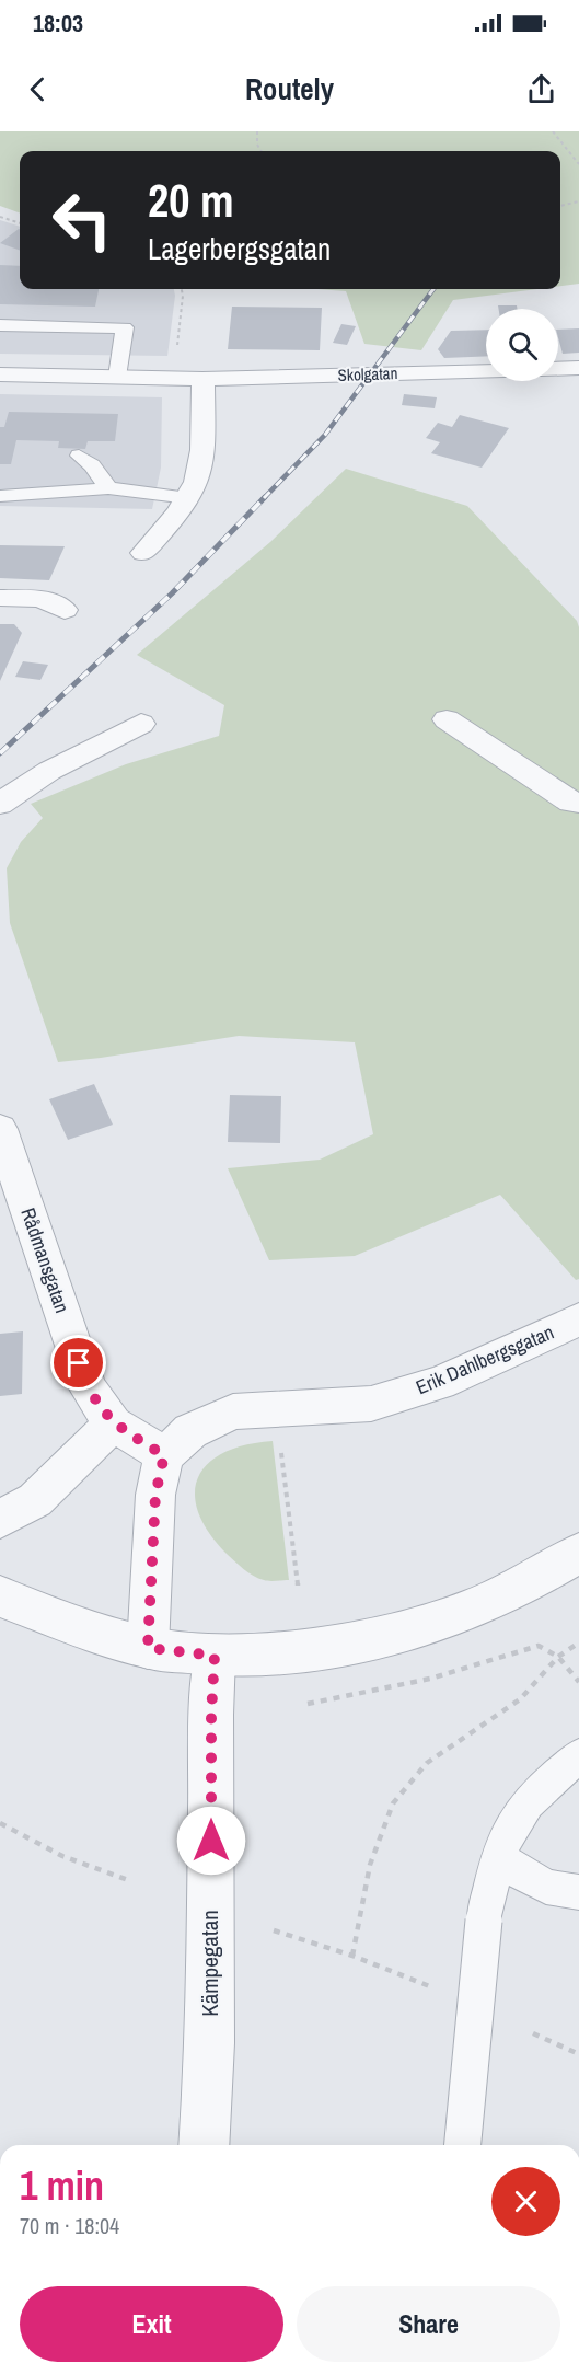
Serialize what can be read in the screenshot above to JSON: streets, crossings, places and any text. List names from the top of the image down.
{
  "streets": {
    "street": [
      "Skolgatan",
      "Rådmansgatan",
      "Erik Dahlbergsgatan",
      "Kämpegatan"
    ]
  },
  "crossings": [
    ["Rådmansgatan", "Erik Dahlbergsgatan"]
  ],
  "page": {
    "status": "18:03",
    "header": "Routely",
    "turn": ["20 m", "Lagerbergsgatan"],
    "heading": ["1 min", "70 m · 18:04"],
    "buttons": ["Exit", "Share"]
  }
}
